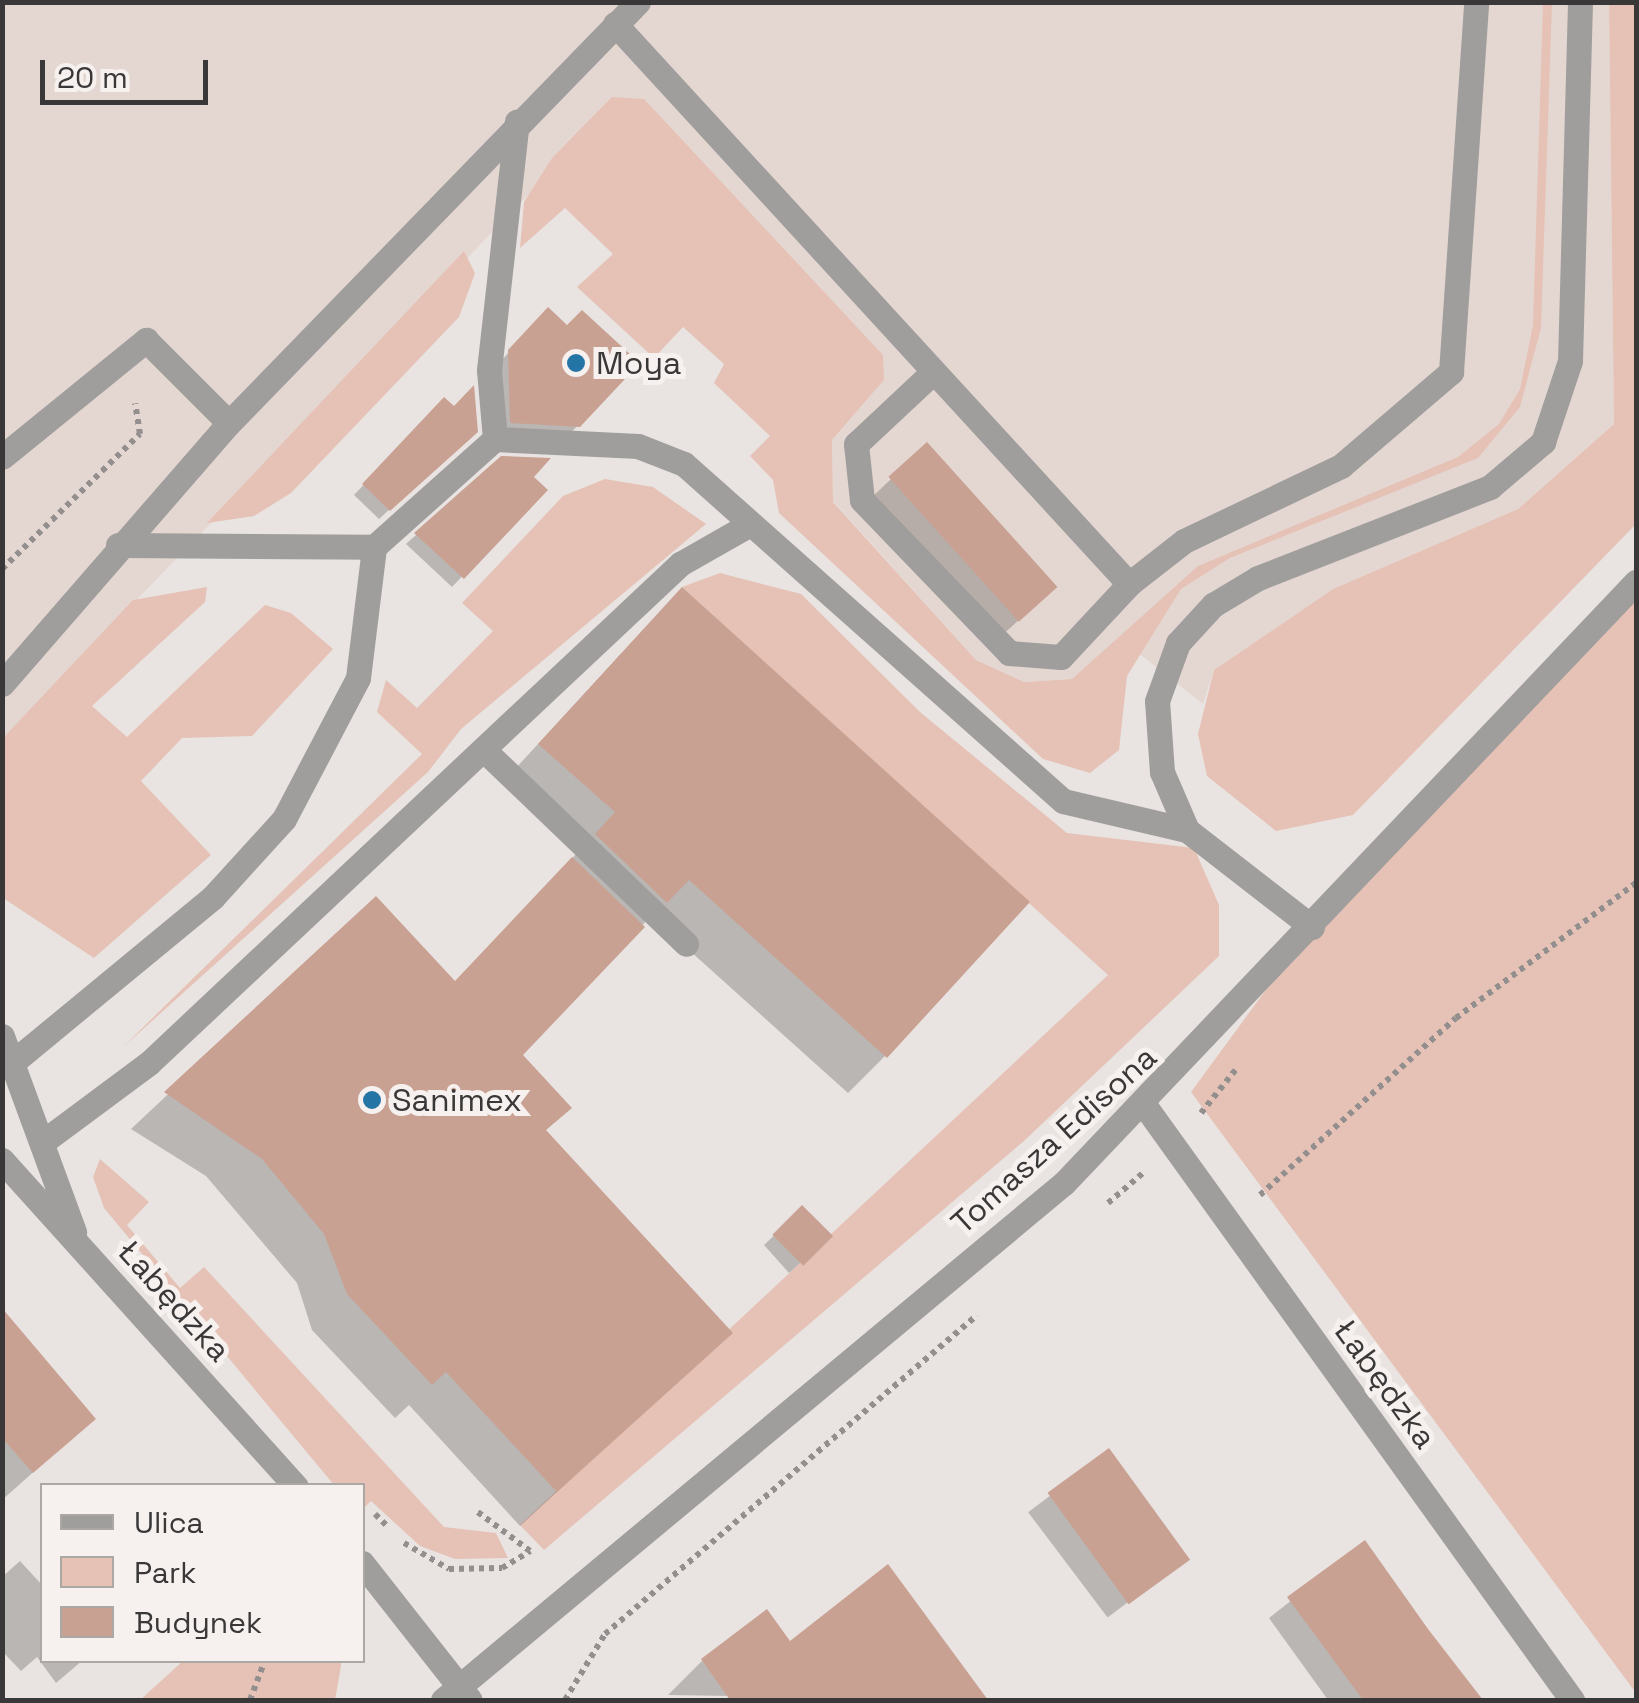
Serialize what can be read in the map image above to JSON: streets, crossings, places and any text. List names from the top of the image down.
{
  "streets": {
    "street": ["Tomasza Edisona", "Łabędzka"]
  },
  "crossings": [
    ["Tomasza Edisona", "Łabędzka"]
  ],
  "places": ["Moya", "Sanimex"],
  "legend": ["Ulica", "Park", "Budynek"],
  "scale_bar": "20 m"
}
